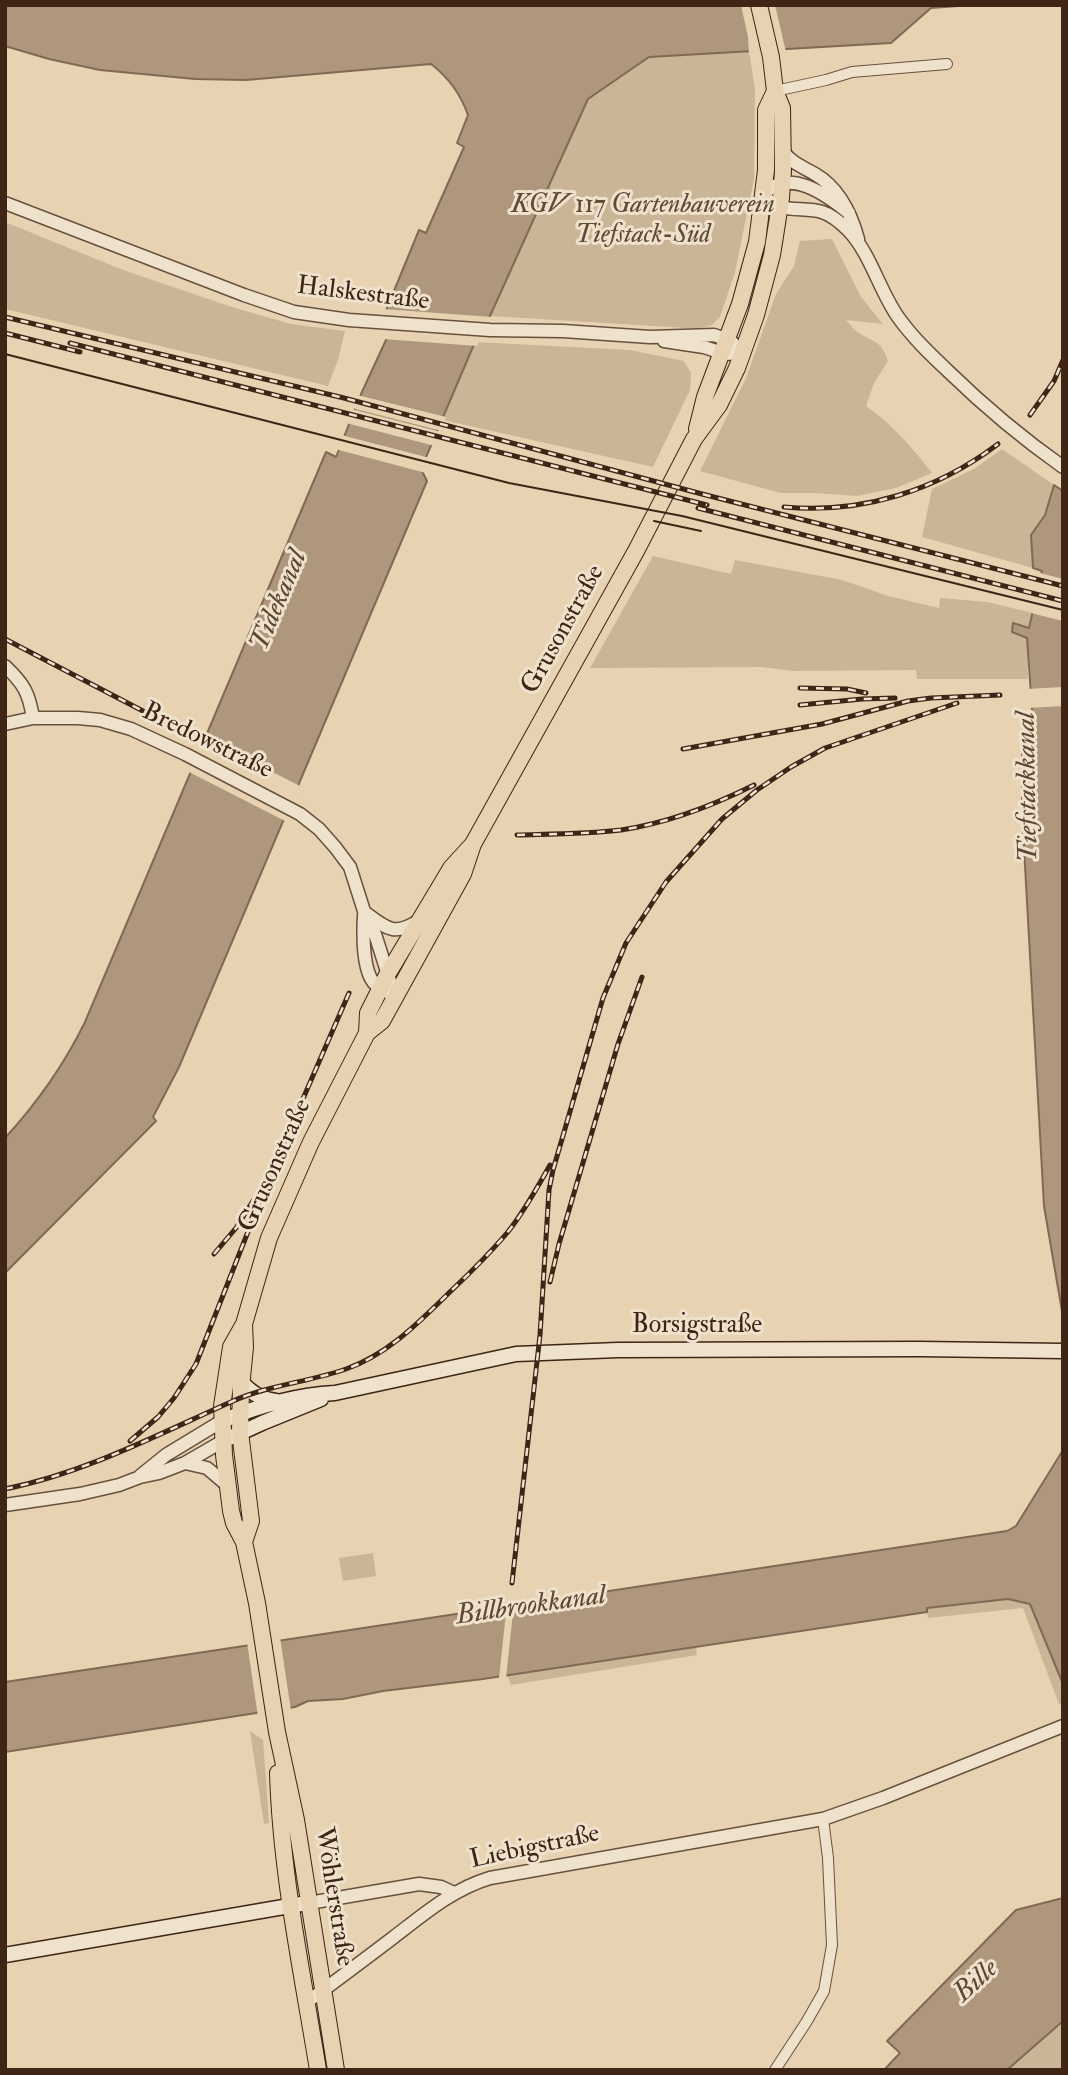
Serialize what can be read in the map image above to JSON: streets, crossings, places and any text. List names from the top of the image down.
{
  "streets": {
    "main road": [
      "Grusonstraße",
      "Borsigstraße",
      "Liebigstraße",
      "Wöhlerstraße"
    ],
    "street": ["Halskestraße", "Bredowstraße"]
  },
  "crossings": [
    ["Halskestraße", "Grusonstraße"],
    ["Grusonstraße", "Bredowstraße"],
    ["Grusonstraße", "Borsigstraße"],
    ["Grusonstraße", "Wöhlerstraße"],
    ["Borsigstraße", "Wöhlerstraße"],
    ["Liebigstraße", "Wöhlerstraße"]
  ],
  "water": [
    "Tidekanal",
    "Tiefstackkanal",
    "Billbrookkanal",
    "Bille"
  ],
  "parks": ["KGV 117 Gartenbauverein Tiefstack-Süd"]
}
